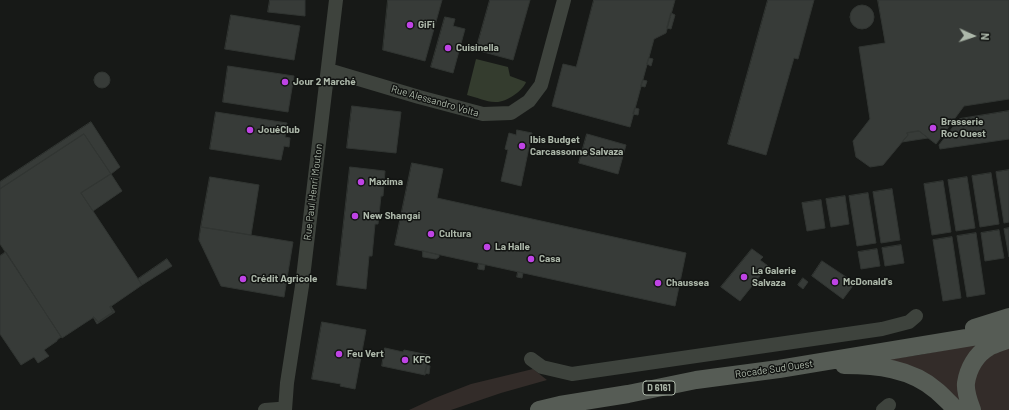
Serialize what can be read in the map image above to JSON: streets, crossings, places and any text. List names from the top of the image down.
{
  "streets": {
    "main road": ["Rocade Sud Ouest", "D 6161"],
    "street": ["Rue Alessandro Volta", "Rue Paul Henri Mouton"]
  },
  "crossings": [
    ["Rue Alessandro Volta", "Rue Paul Henri Mouton"]
  ],
  "places": [
    "GiFi",
    "Cuisinella",
    "Jour 2 Marché",
    "Brasserie Roc Ouest",
    "JouéClub",
    "Ibis Budget Carcassonne Salvaza",
    "Maxima",
    "New Shangai",
    "Cultura",
    "La Halle",
    "Casa",
    "La Galerie Salvaza",
    "Crédit Agricole",
    "McDonald's",
    "Chaussea",
    "Feu Vert",
    "KFC"
  ],
  "north": "right"
}
